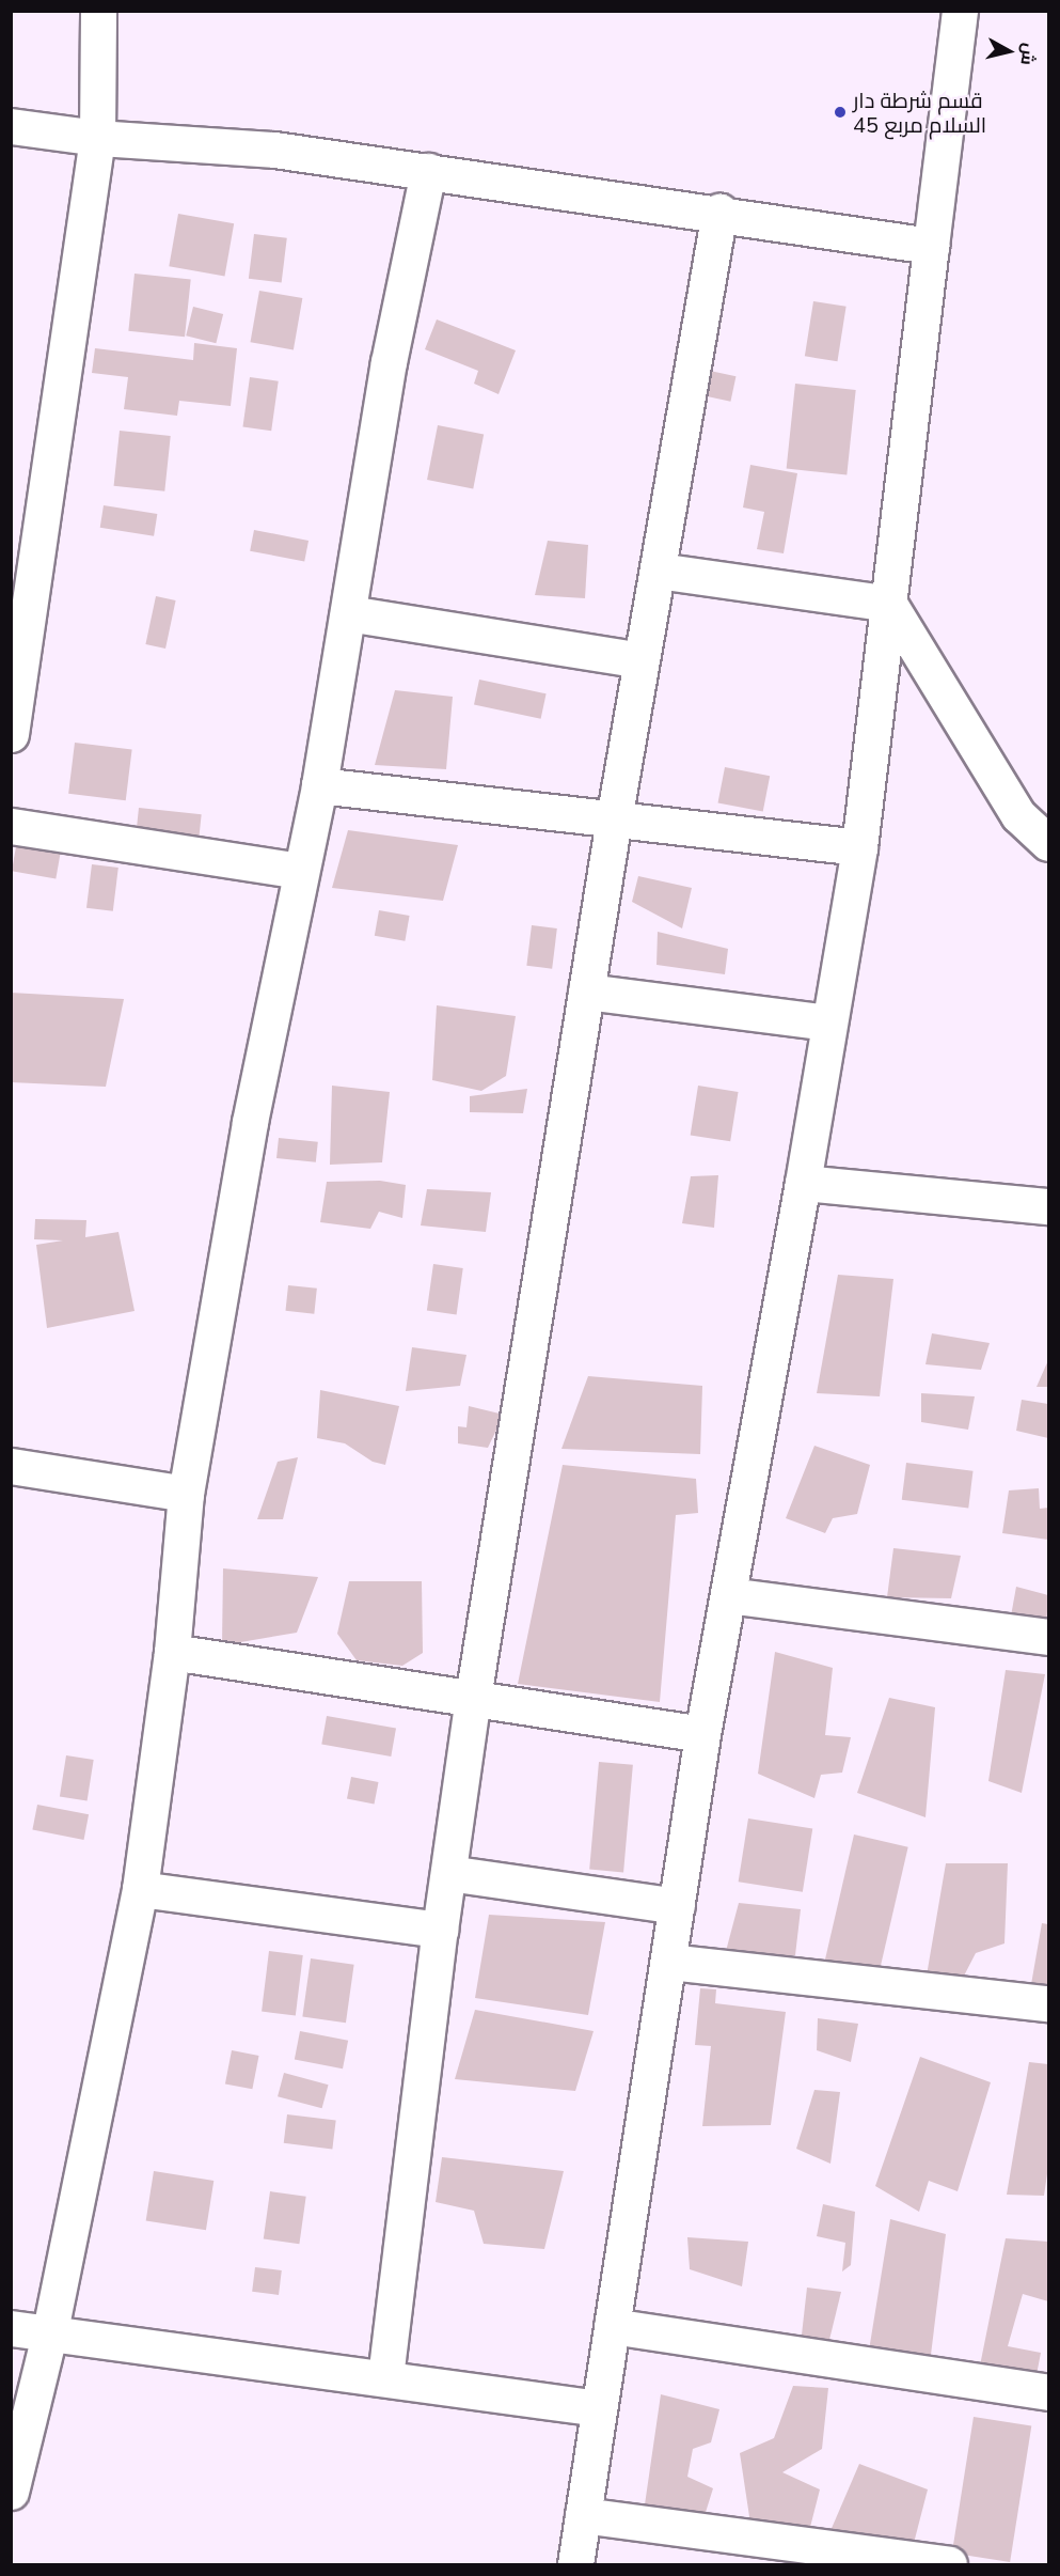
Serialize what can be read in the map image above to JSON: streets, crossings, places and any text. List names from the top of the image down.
{
  "places": ["قسم شرطة دار السلام مربع 45"],
  "north": "right"
}
